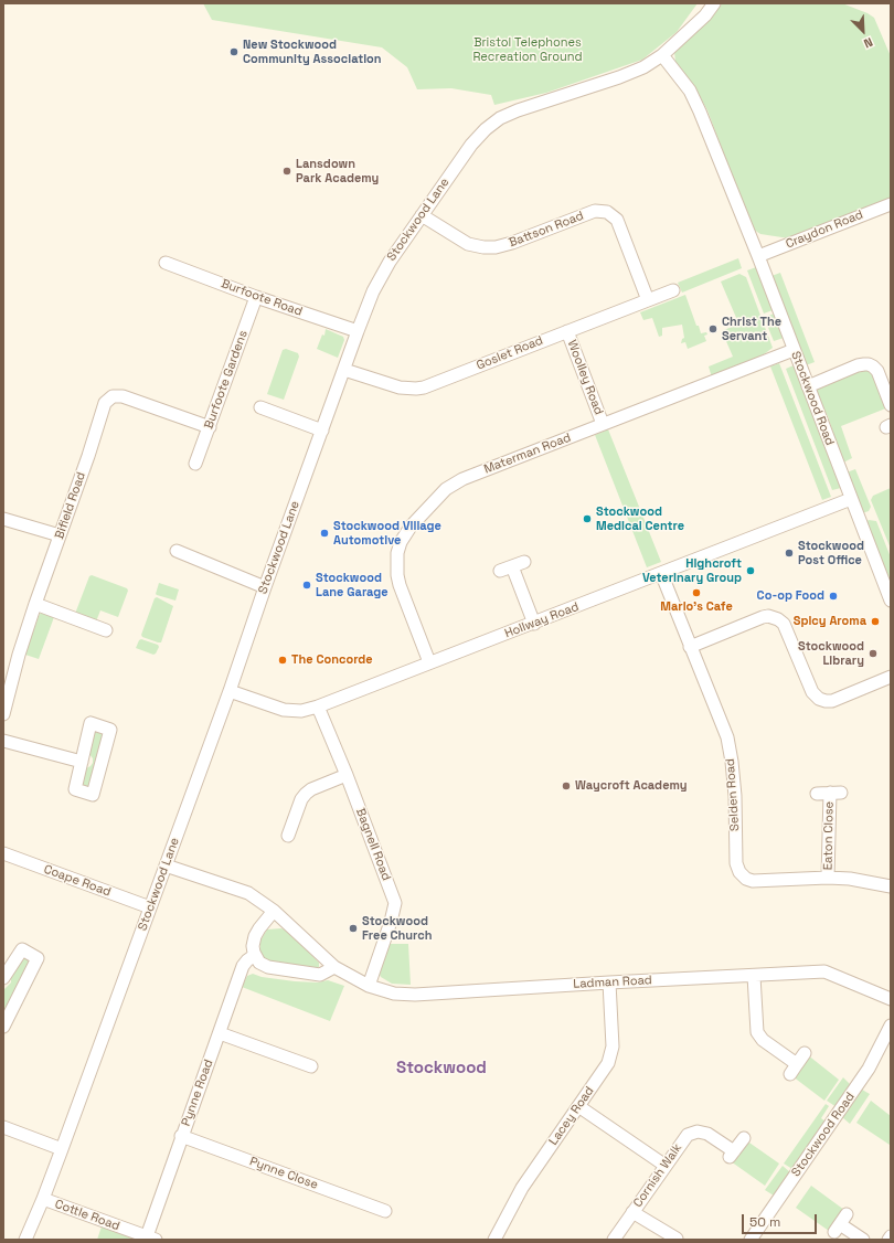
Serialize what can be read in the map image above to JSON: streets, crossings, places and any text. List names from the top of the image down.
{
  "streets": {
    "street": [
      "Stockwood Lane",
      "Battson Road",
      "Craydon Road",
      "Burfoote Road",
      "Goslet Road",
      "Woolley Road",
      "Burfoote Gardens",
      "Stockwood Road",
      "Materman Road",
      "Bifield Road",
      "Hollway Road",
      "Selden Road",
      "Eaton Close",
      "Bagnell Road",
      "Coape Road",
      "Ladman Road",
      "Pynne Road",
      "Lacey Road",
      "Pynne Close",
      "Cornish Walk",
      "Cottle Road"
    ]
  },
  "crossings": [
    ["Stockwood Lane", "Battson Road"],
    ["Stockwood Lane", "Burfoote Road"],
    ["Stockwood Lane", "Goslet Road"],
    ["Stockwood Lane", "Stockwood Road"],
    ["Stockwood Lane", "Hollway Road"],
    ["Stockwood Lane", "Coape Road"],
    ["Stockwood Lane", "Ladman Road"],
    ["Stockwood Lane", "Cottle Road"],
    ["Battson Road", "Goslet Road"],
    ["Craydon Road", "Stockwood Road"],
    ["Burfoote Road", "Burfoote Gardens"],
    ["Goslet Road", "Woolley Road"],
    ["Woolley Road", "Materman Road"],
    ["Burfoote Gardens", "Bifield Road"],
    ["Stockwood Road", "Materman Road"],
    ["Stockwood Road", "Hollway Road"],
    ["Materman Road", "Hollway Road"],
    ["Hollway Road", "Selden Road"],
    ["Hollway Road", "Bagnell Road"],
    ["Selden Road", "Eaton Close"],
    ["Bagnell Road", "Ladman Road"],
    ["Ladman Road", "Lacey Road"],
    ["Pynne Road", "Pynne Close"],
    ["Pynne Road", "Cottle Road"]
  ],
  "districts": ["Stockwood"],
  "parks": ["Bristol Telephones Recreation Ground"],
  "places": [
    "New Stockwood Community Association",
    "Lansdown Park Academy",
    "Christ The Servant",
    "Stockwood Medical Centre",
    "Stockwood Village Automotive",
    "Stockwood Post Office",
    "Highcroft Veterinary Group",
    "Stockwood Lane Garage",
    "Mario's Cafe",
    "Co-op Food",
    "Spicy Aroma",
    "Stockwood Library",
    "The Concorde",
    "Waycroft Academy",
    "Stockwood Free Church"
  ],
  "scale_bar": "50 m",
  "north": "bottom right"
}
